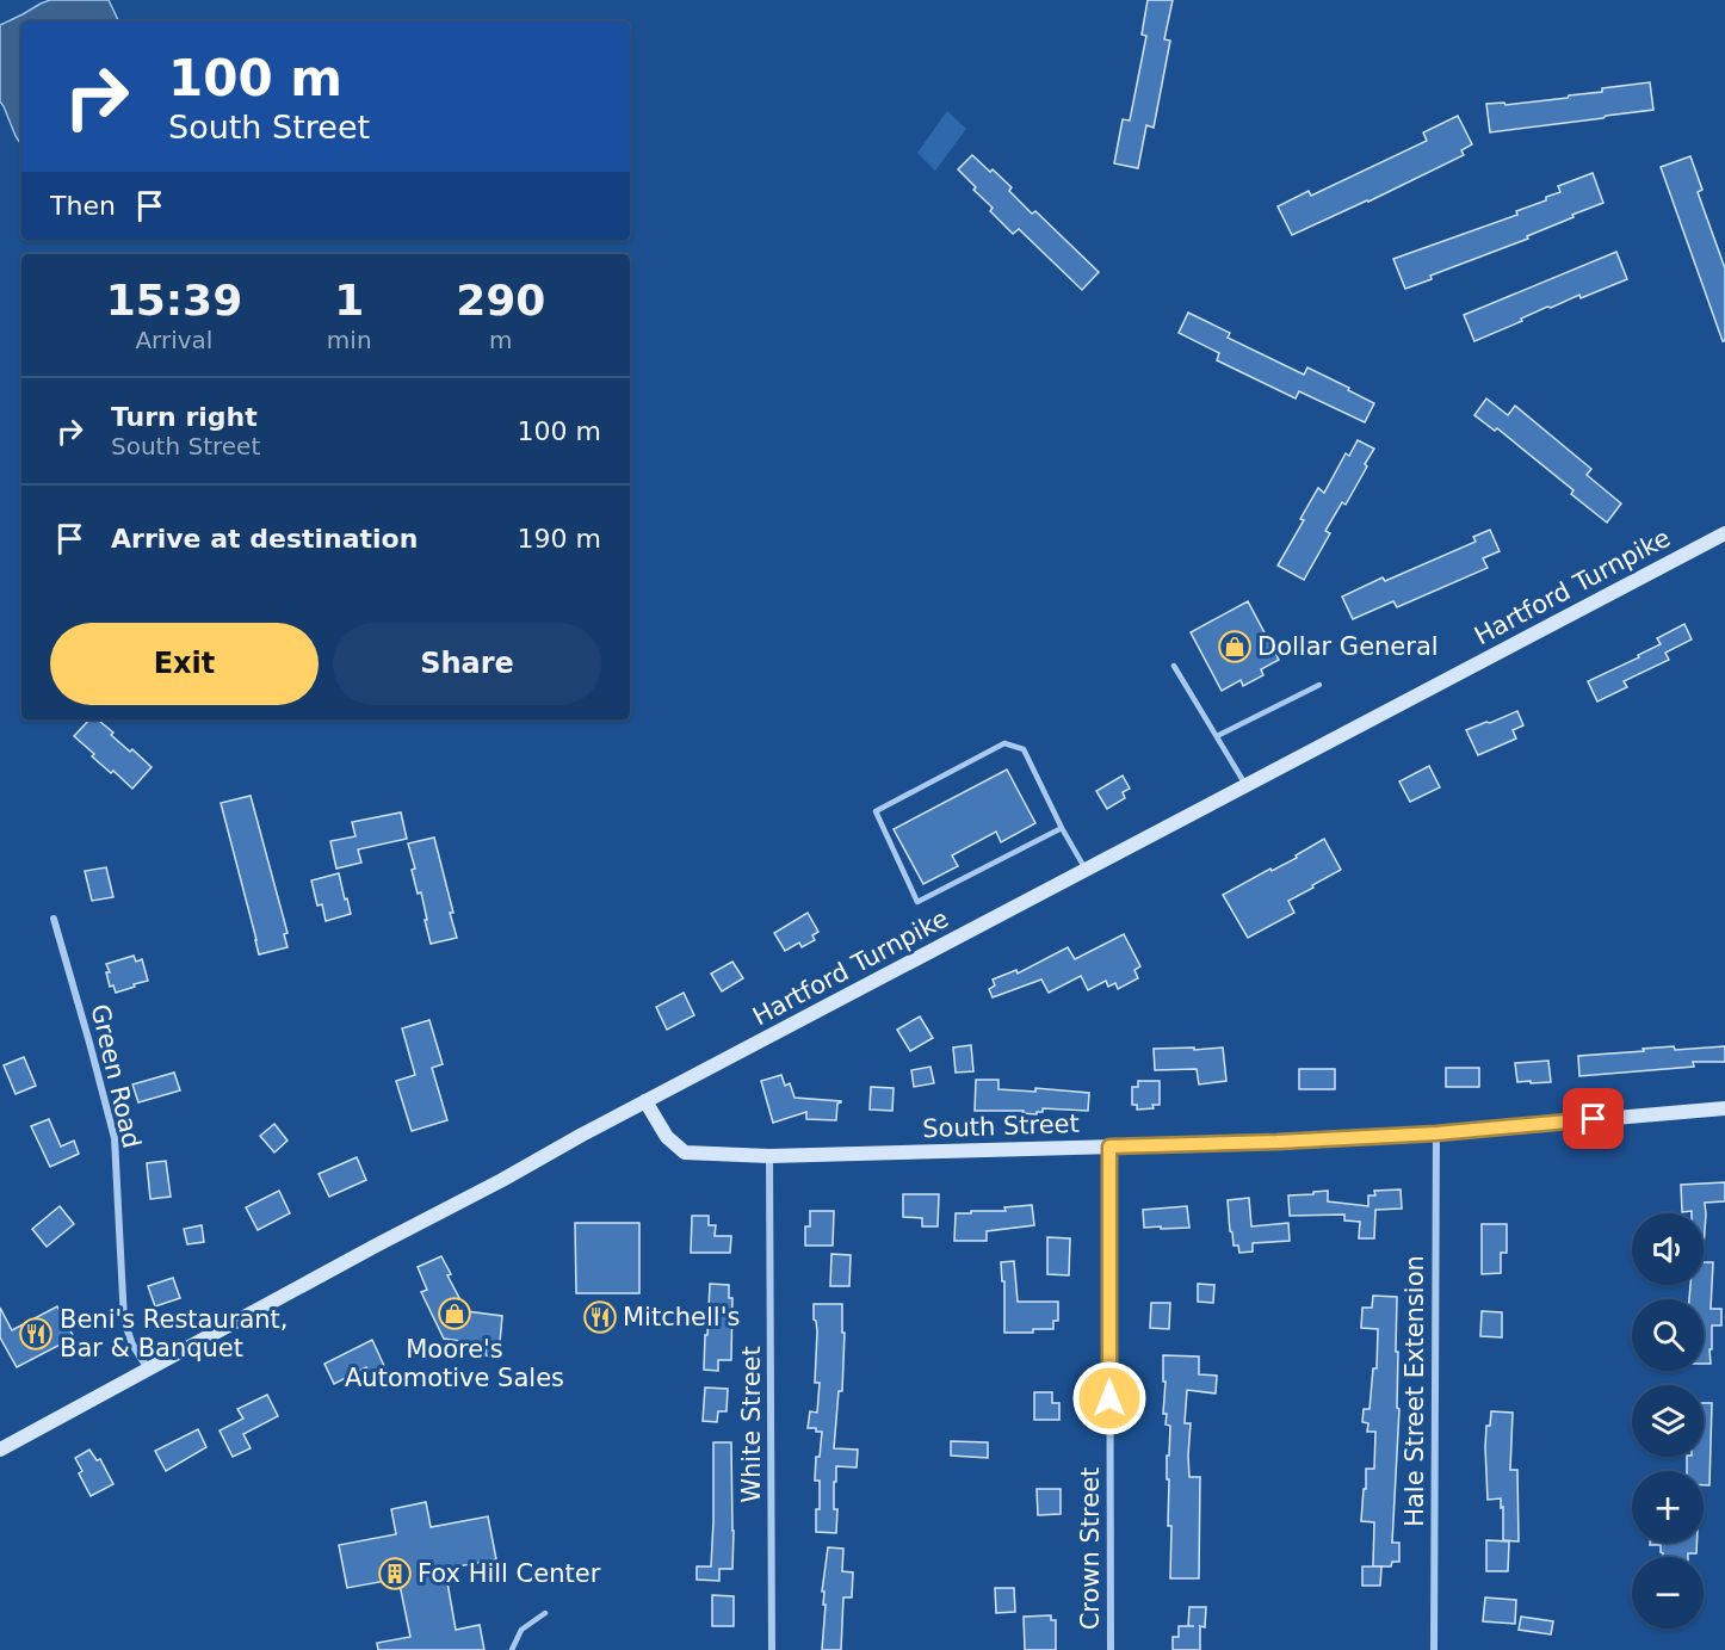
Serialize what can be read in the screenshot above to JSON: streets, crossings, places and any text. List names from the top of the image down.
{
  "streets": {
    "main road": ["Hartford Turnpike", "South Street"],
    "street": [
      "Green Road",
      "Hale Street Extension",
      "White Street",
      "Crown Street"
    ]
  },
  "crossings": [
    ["Hartford Turnpike", "Green Road"],
    ["Hartford Turnpike", "South Street"],
    ["South Street", "Hale Street Extension"],
    ["South Street", "White Street"],
    ["South Street", "Crown Street"]
  ],
  "places": {
    "shop": ["Dollar General", "Moore's Automotive Sales"],
    "restaurant": ["Mitchell's", "Beni's Restaurant, Bar & Banquet"],
    "building": ["Fox Hill Center"]
  },
  "page": {
    "turn": ["100 m", "South Street"],
    "then": "Then",
    "eta": [
      "15:39",
      "Arrival",
      "1",
      "min",
      "290",
      "m"
    ],
    "list": [
      {
        "name": "Turn right",
        "note": "South Street",
        "value": "100 m"
      },
      {
        "name": "Arrive at destination",
        "value": "190 m"
      }
    ],
    "buttons": ["Exit", "Share"],
    "map_buttons": ["+", "−"]
  }
}
